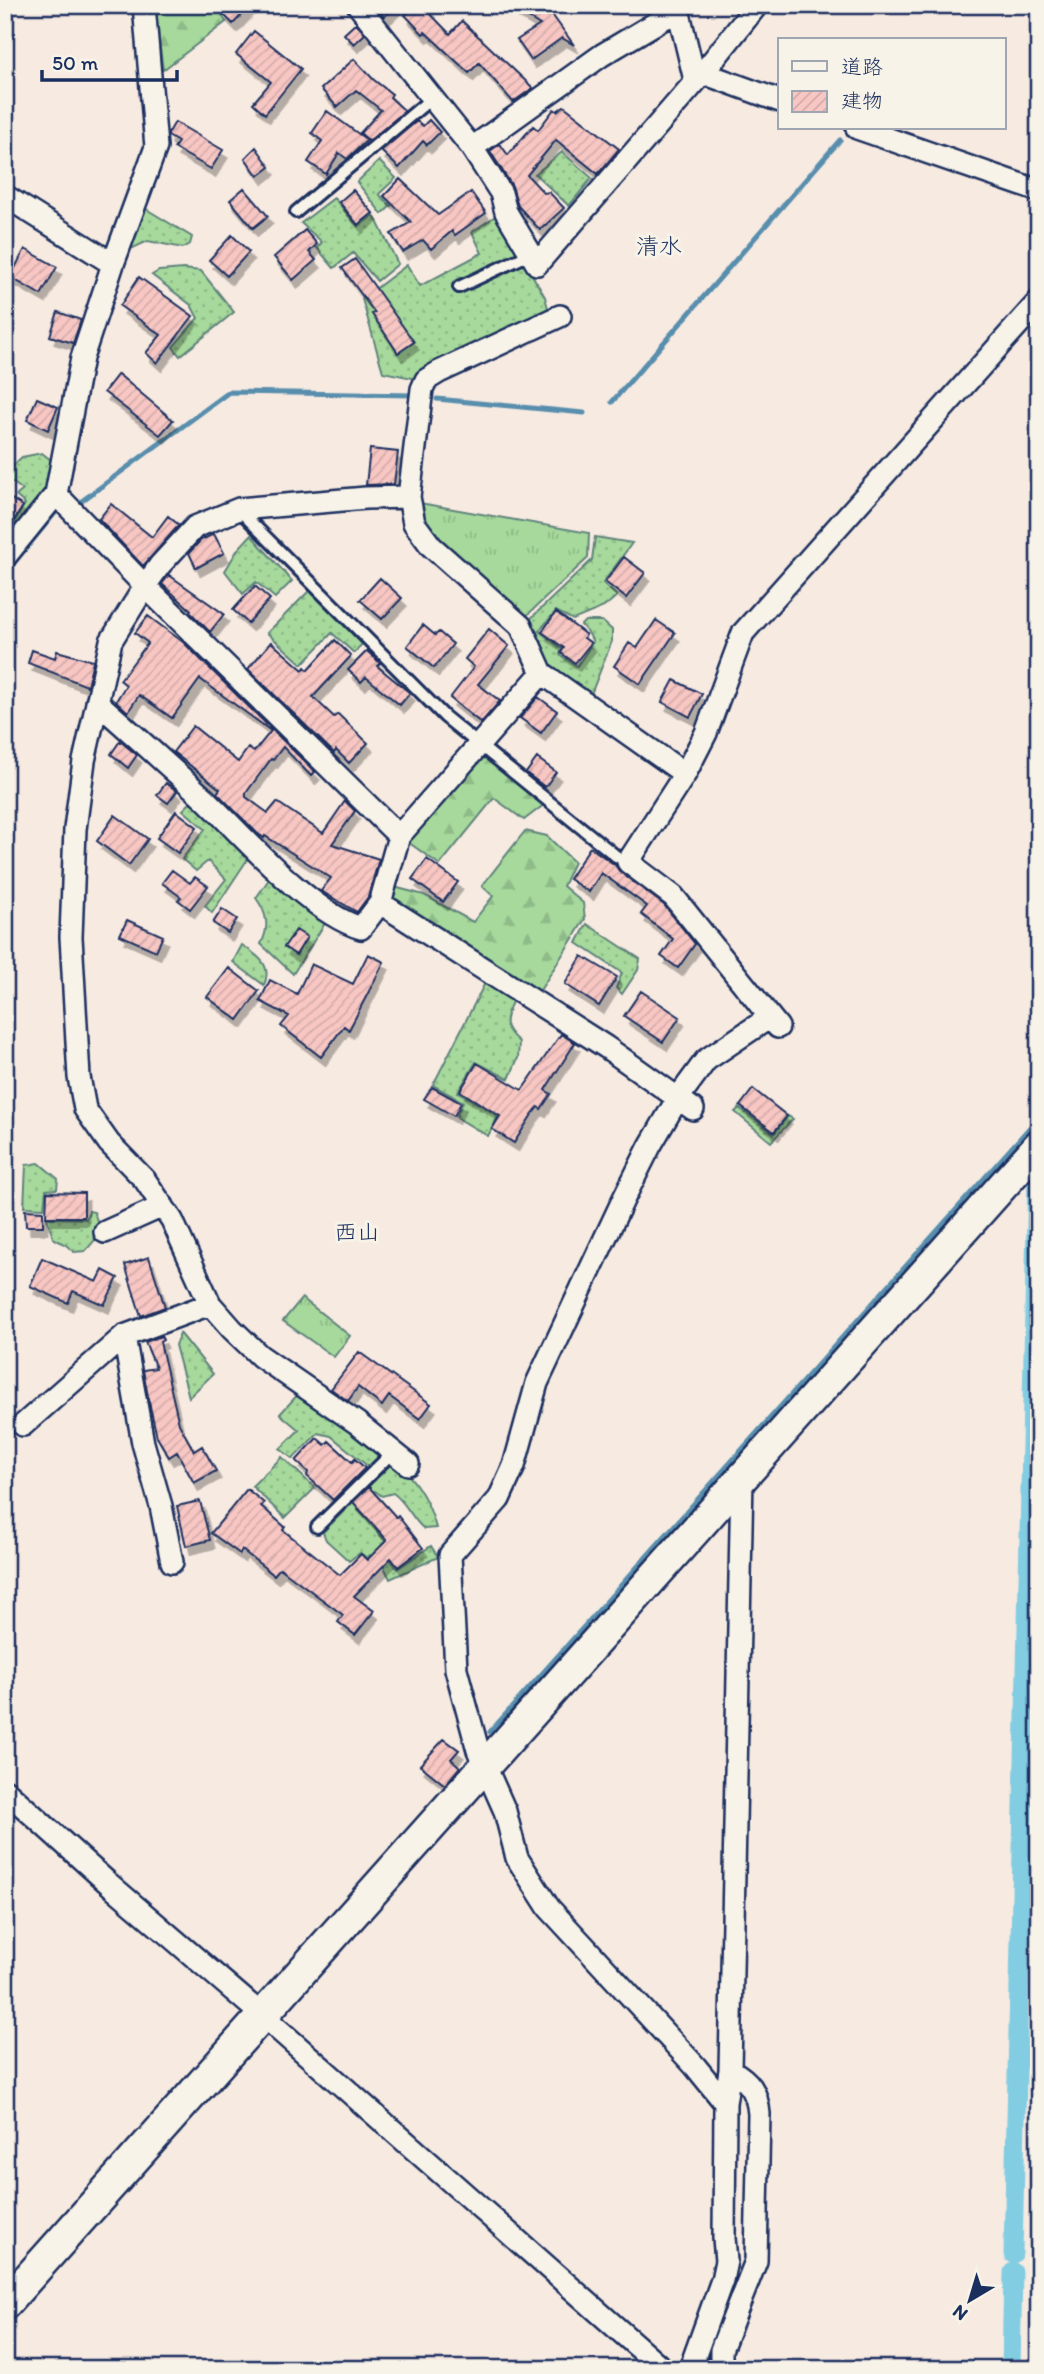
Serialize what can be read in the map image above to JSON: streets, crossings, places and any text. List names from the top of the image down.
{
  "districts": ["清水", "西山"],
  "legend": ["道路", "建物"],
  "scale_bar": "50 m",
  "north": "bottom left"
}
